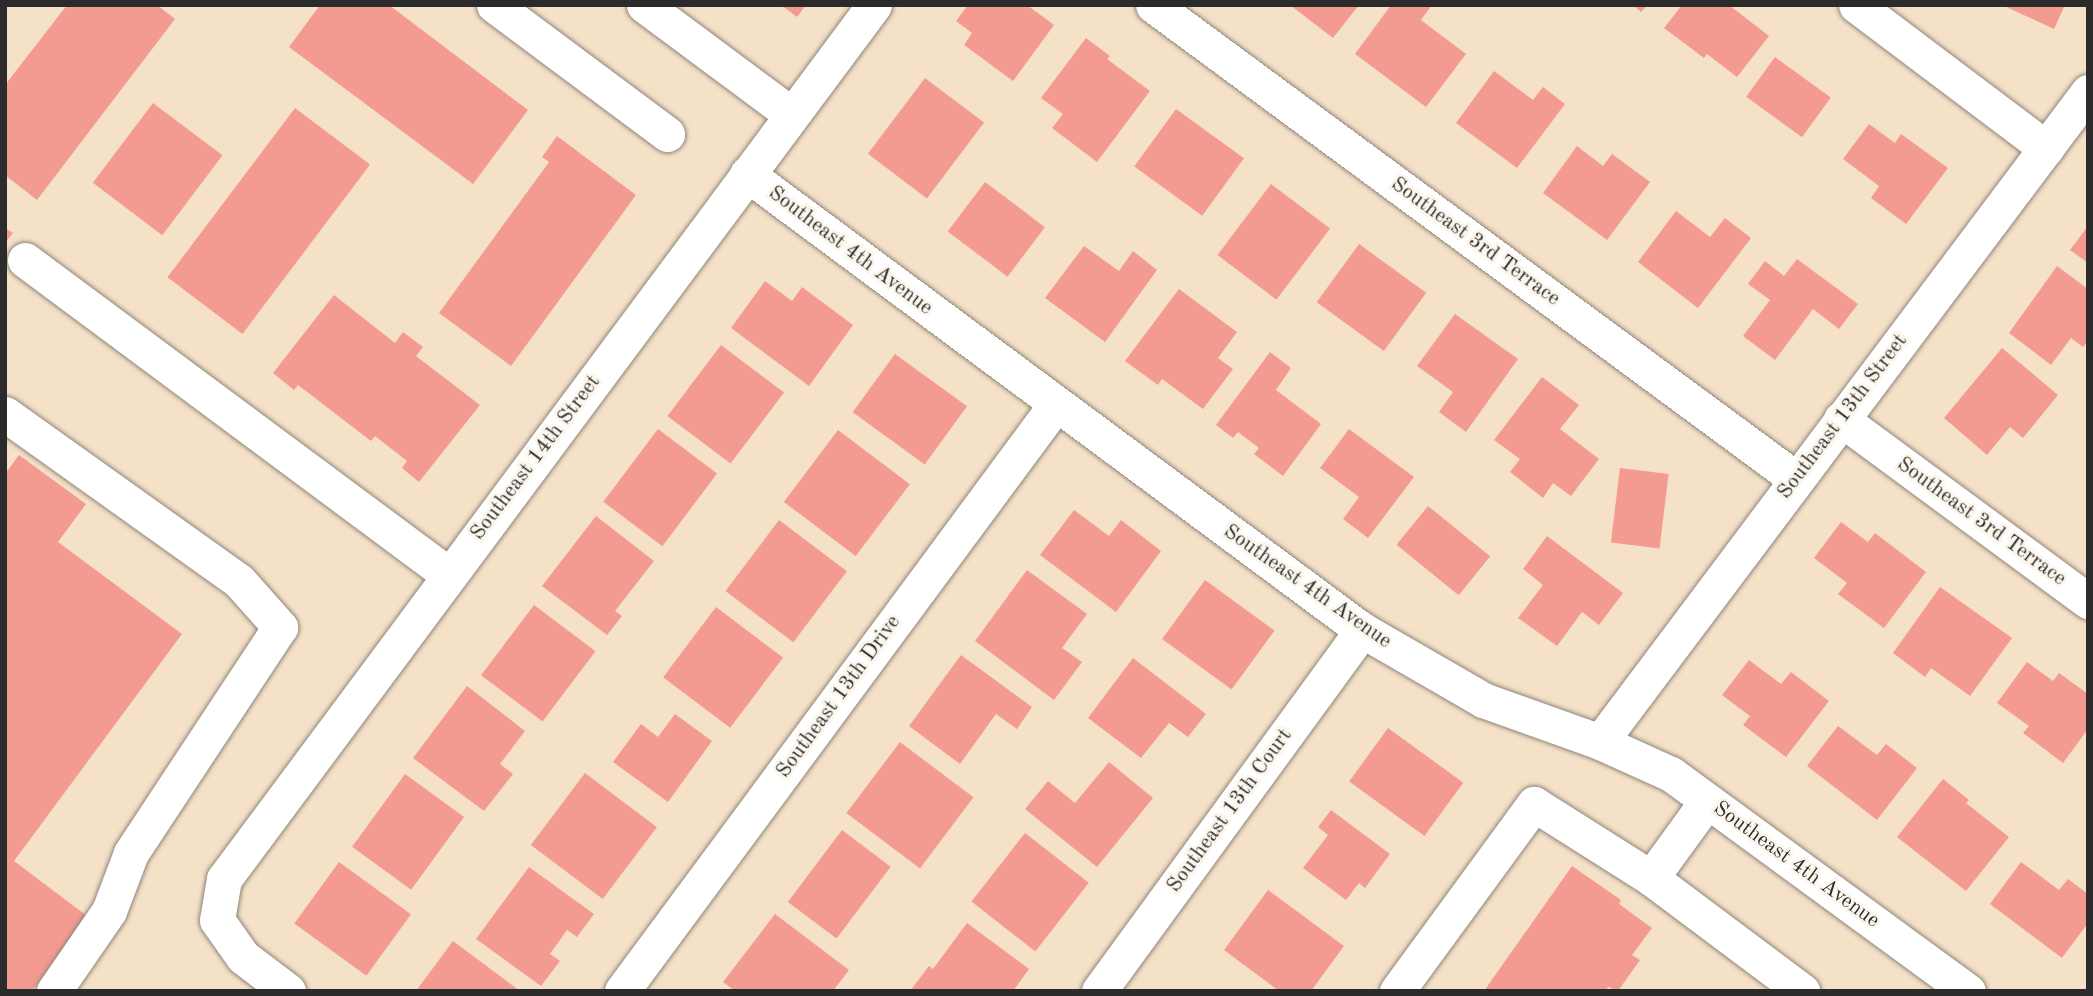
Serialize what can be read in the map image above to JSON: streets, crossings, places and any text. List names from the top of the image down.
{
  "streets": {
    "street": [
      "Southeast 3rd Terrace",
      "Southeast 4th Avenue",
      "Southeast 13th Street",
      "Southeast 14th Street",
      "Southeast 13th Drive",
      "Southeast 13th Court"
    ]
  },
  "crossings": [
    ["Southeast 3rd Terrace", "Southeast 13th Street"],
    ["Southeast 4th Avenue", "Southeast 13th Street"],
    ["Southeast 4th Avenue", "Southeast 14th Street"],
    ["Southeast 4th Avenue", "Southeast 13th Drive"],
    ["Southeast 4th Avenue", "Southeast 13th Court"]
  ]
}
